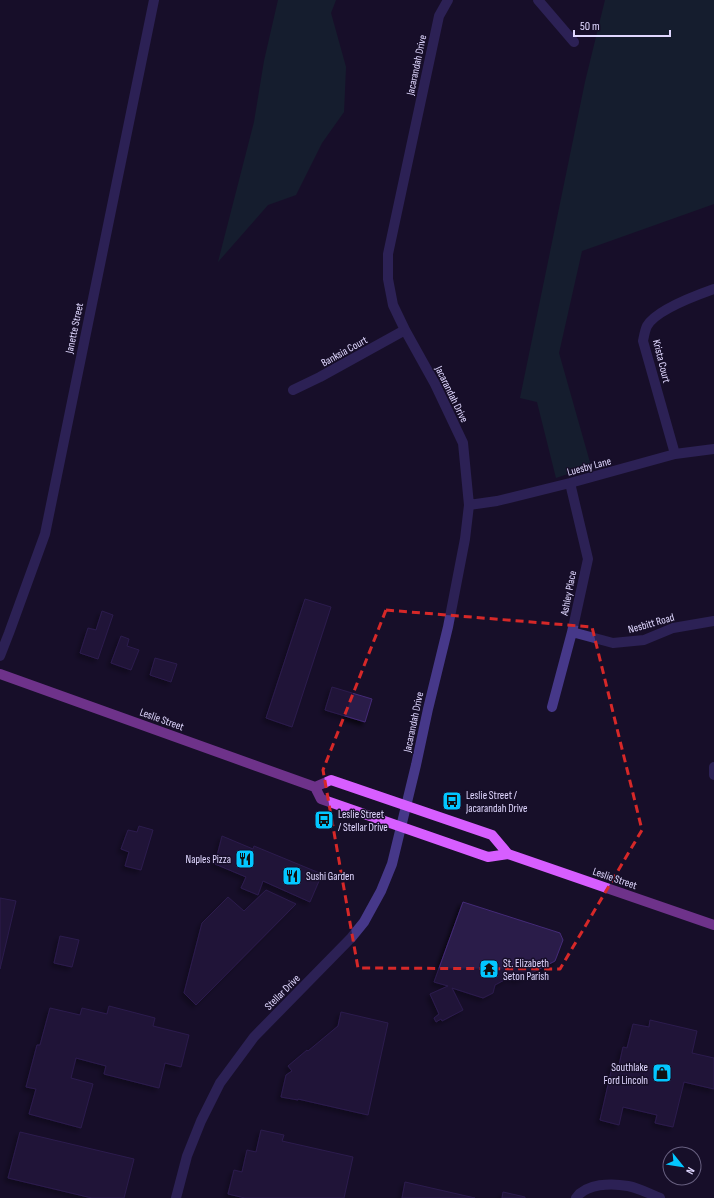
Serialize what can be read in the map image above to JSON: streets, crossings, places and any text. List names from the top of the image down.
{
  "streets": {
    "main road": ["Leslie Street"],
    "street": [
      "Jacarandah Drive",
      "Janette Street",
      "Banksia Court",
      "Krista Court",
      "Luesby Lane",
      "Ashley Place",
      "Nesbitt Road",
      "Stellar Drive"
    ]
  },
  "crossings": [
    ["Jacarandah Drive", "Banksia Court"],
    ["Jacarandah Drive", "Luesby Lane"],
    ["Jacarandah Drive", "Stellar Drive"],
    ["Krista Court", "Luesby Lane"],
    ["Luesby Lane", "Ashley Place"],
    ["Ashley Place", "Nesbitt Road"],
    ["Leslie Street", "Stellar Drive"]
  ],
  "places": {
    "bus stop": ["Leslie Street / Jacarandah Drive", "Leslie Street / Stellar Drive"],
    "restaurant": ["Naples Pizza", "Sushi Garden"],
    "temple": ["St. Elizabeth Seton Parish"],
    "shop": ["Southlake Ford Lincoln"]
  },
  "scale_bar": "50 m",
  "north": "bottom right"
}
